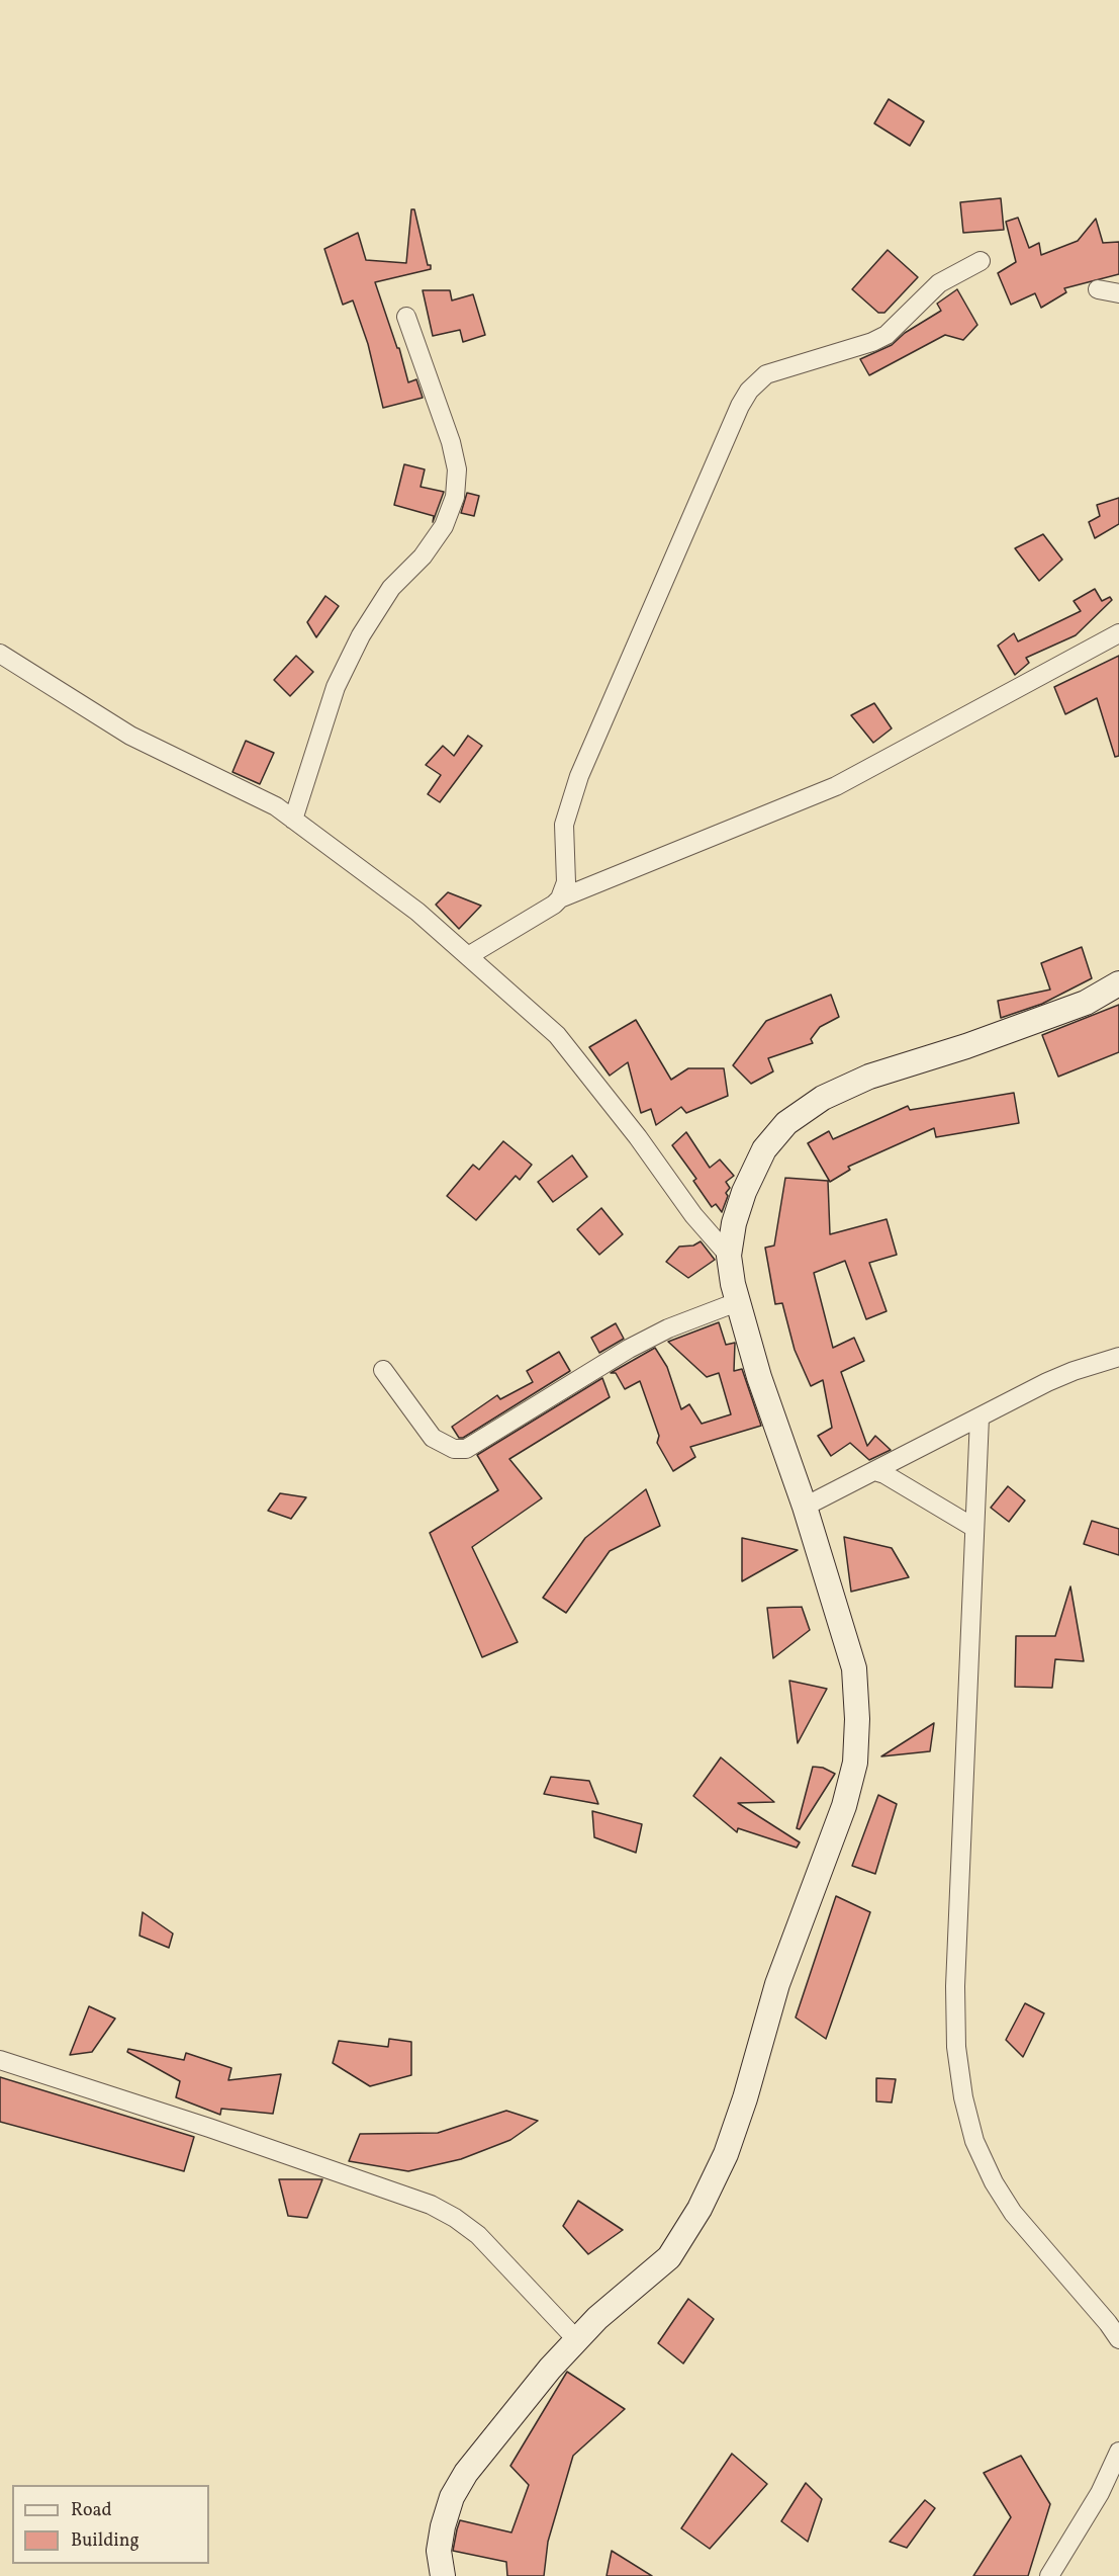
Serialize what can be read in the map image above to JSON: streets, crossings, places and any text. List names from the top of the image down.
{
  "legend": ["Road", "Building"]
}
